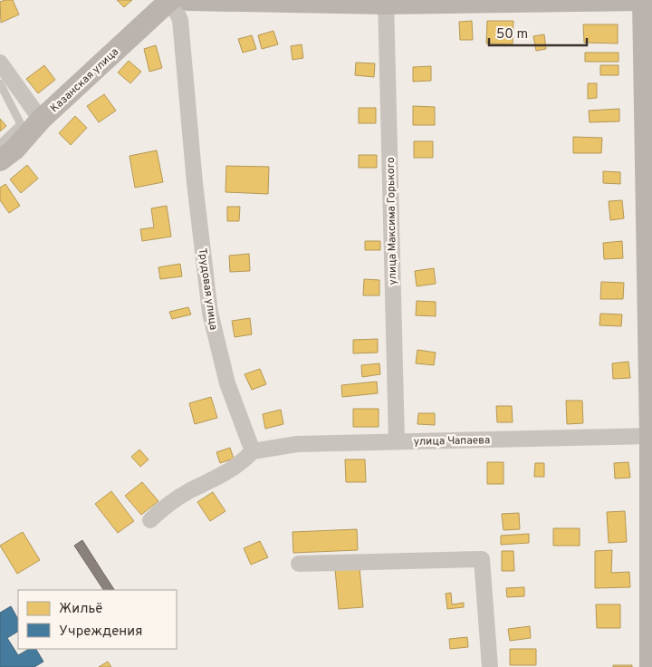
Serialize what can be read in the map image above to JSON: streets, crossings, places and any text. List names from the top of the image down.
{
  "streets": {
    "main road": ["Казанская улица"],
    "street": ["улица Максима Горького", "Трудовая улица", "улица Чапаева"]
  },
  "crossings": [
    ["Казанская улица", "Трудовая улица"],
    ["улица Максима Горького", "улица Чапаева"],
    ["Трудовая улица", "улица Чапаева"]
  ],
  "legend": ["Жильё", "Учреждения"],
  "scale_bar": "50 m"
}
